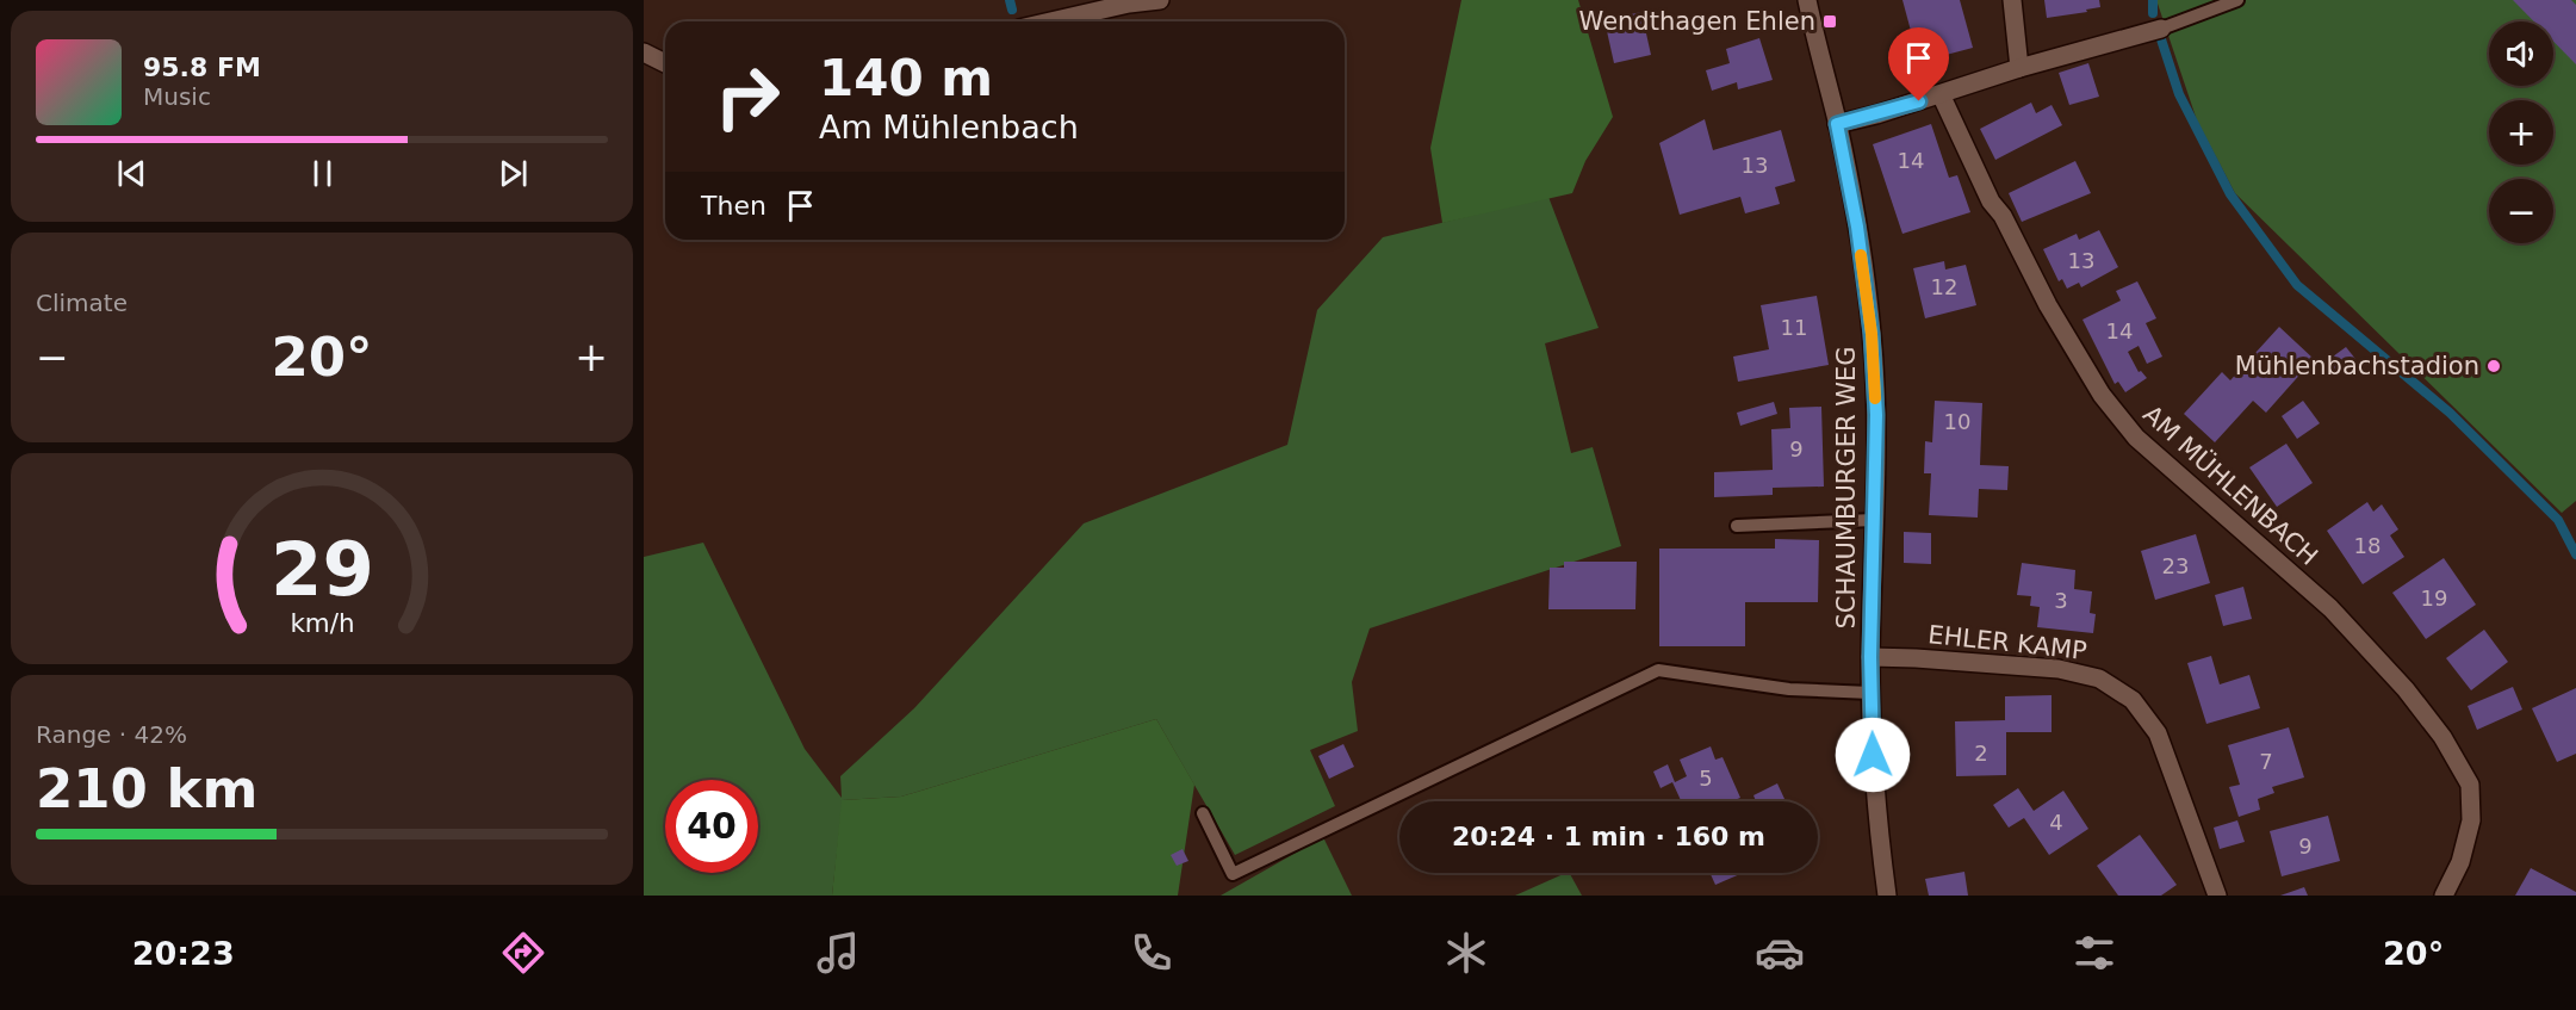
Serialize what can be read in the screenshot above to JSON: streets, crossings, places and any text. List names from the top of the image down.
{
  "streets": {
    "street": ["AM MÜHLENBACH", "SCHAUMBURGER WEG", "EHLER KAMP"]
  },
  "crossings": [
    ["SCHAUMBURGER WEG", "EHLER KAMP"]
  ],
  "places": {
    "transit": ["Wendthagen Ehlen"],
    "other": ["Mühlenbachstadion"]
  },
  "house_numbers": [
    "14",
    "13",
    "13",
    "12",
    "11",
    "14",
    "10",
    "9",
    "18",
    "23",
    "19",
    "3",
    "2",
    "7",
    "5",
    "4",
    "9"
  ],
  "page": {
    "map_buttons": ["+", "−"],
    "turn": ["140 m", "Am Mühlenbach"],
    "song": ["95.8 FM", "Music"],
    "then": "Then",
    "tile": [
      "Climate",
      ["Range · 42%", "210 km"]
    ],
    "heat": ["−", "20°", "+"],
    "limit": "40",
    "trip": "20:24 · 1 min · 160 m",
    "tabs": ["20:23", "20°"],
    "gauge": ["29", "km/h"]
  }
}
